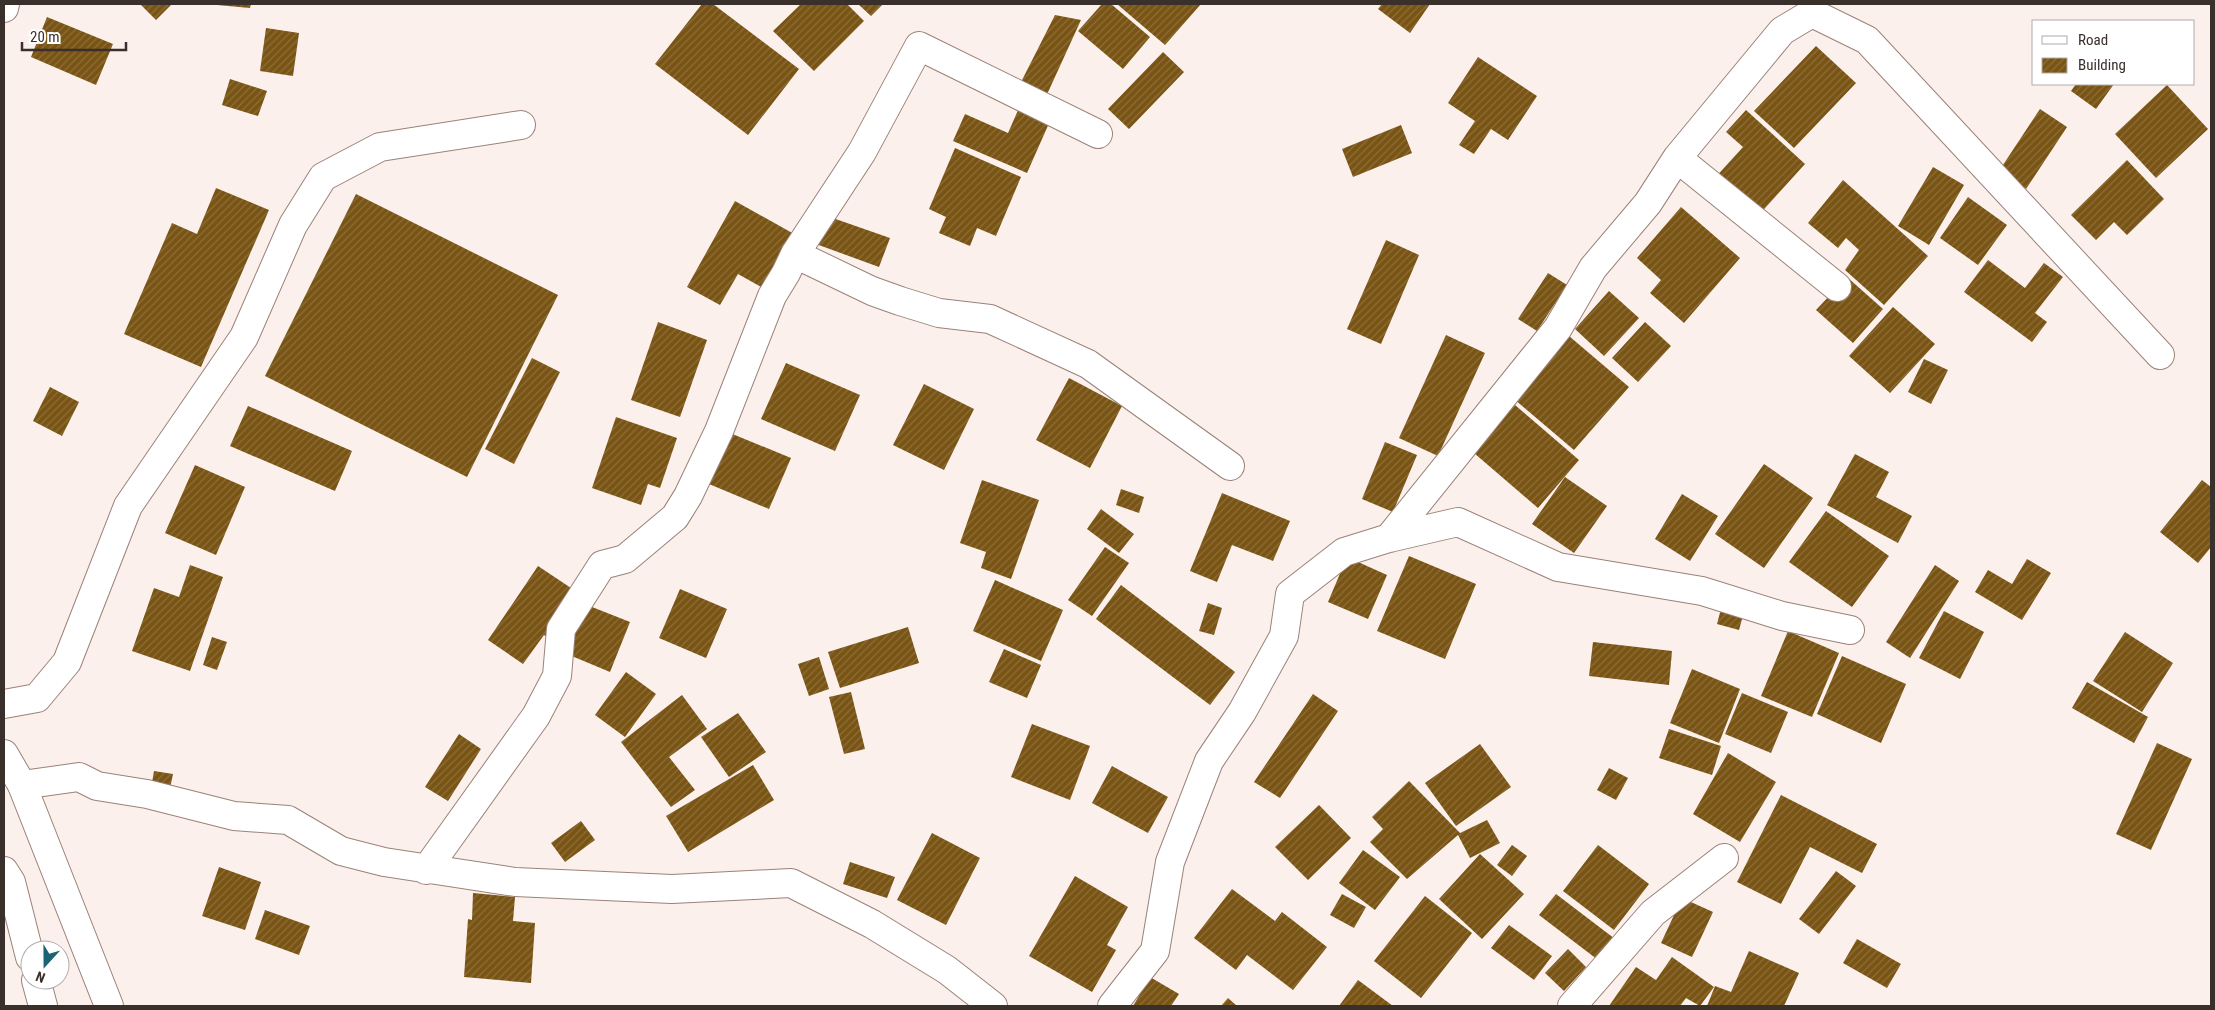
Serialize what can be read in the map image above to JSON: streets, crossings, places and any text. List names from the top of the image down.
{
  "legend": ["Road", "Building"],
  "scale_bar": "20 m",
  "north": "bottom"
}
